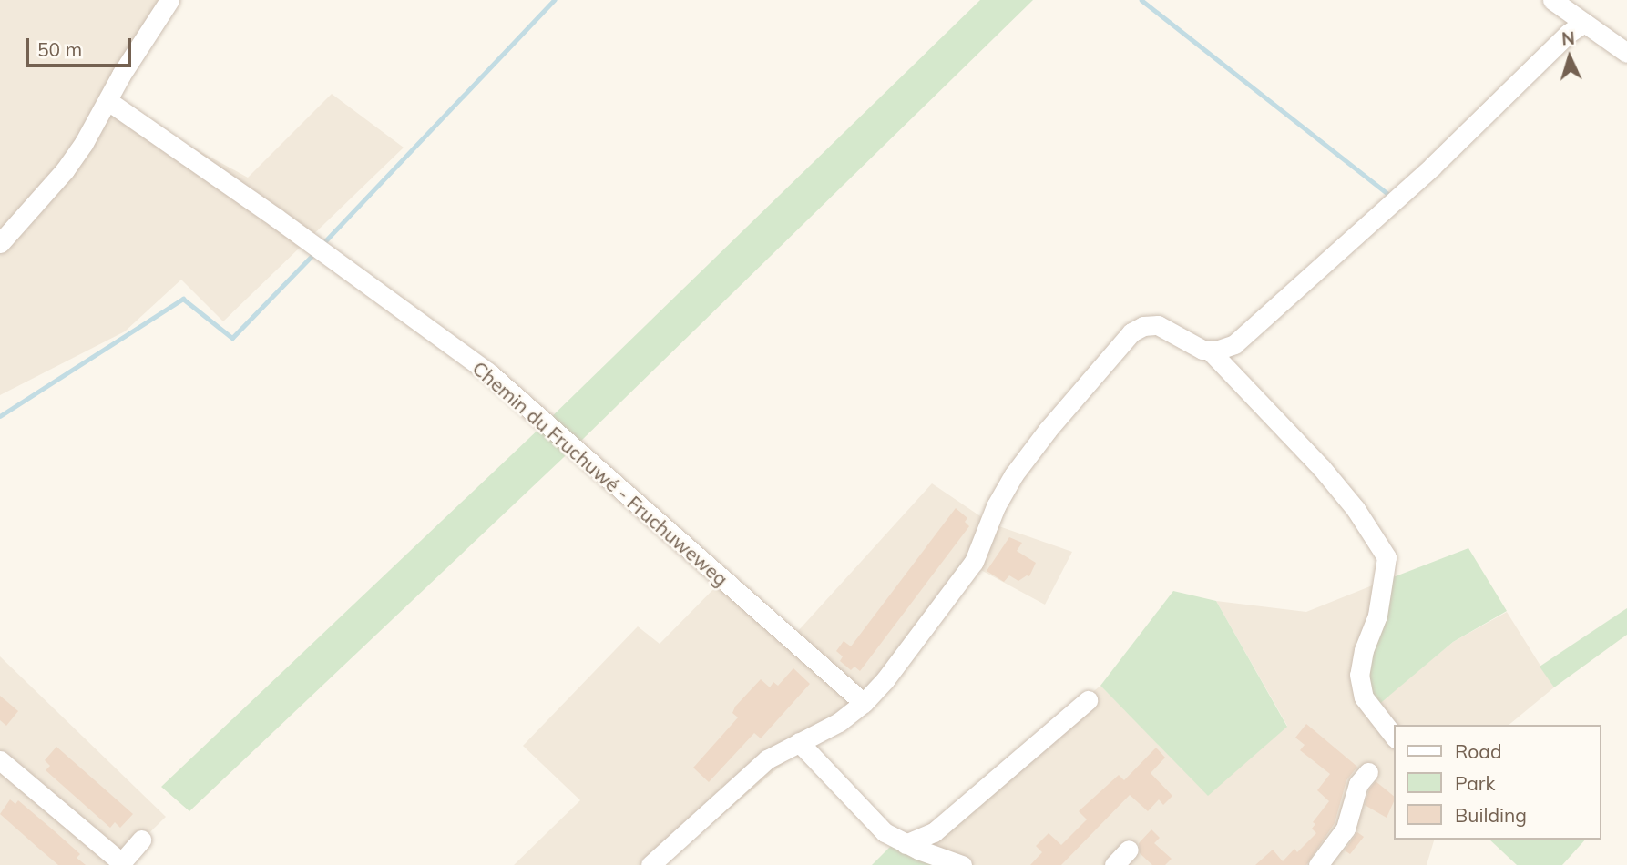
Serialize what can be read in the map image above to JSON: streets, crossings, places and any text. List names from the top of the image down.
{
  "streets": {
    "street": ["Chemin du Fruchuwé - Fruchuweweg"]
  },
  "legend": ["Road", "Park", "Building"],
  "scale_bar": "50 m",
  "north": "top"
}
